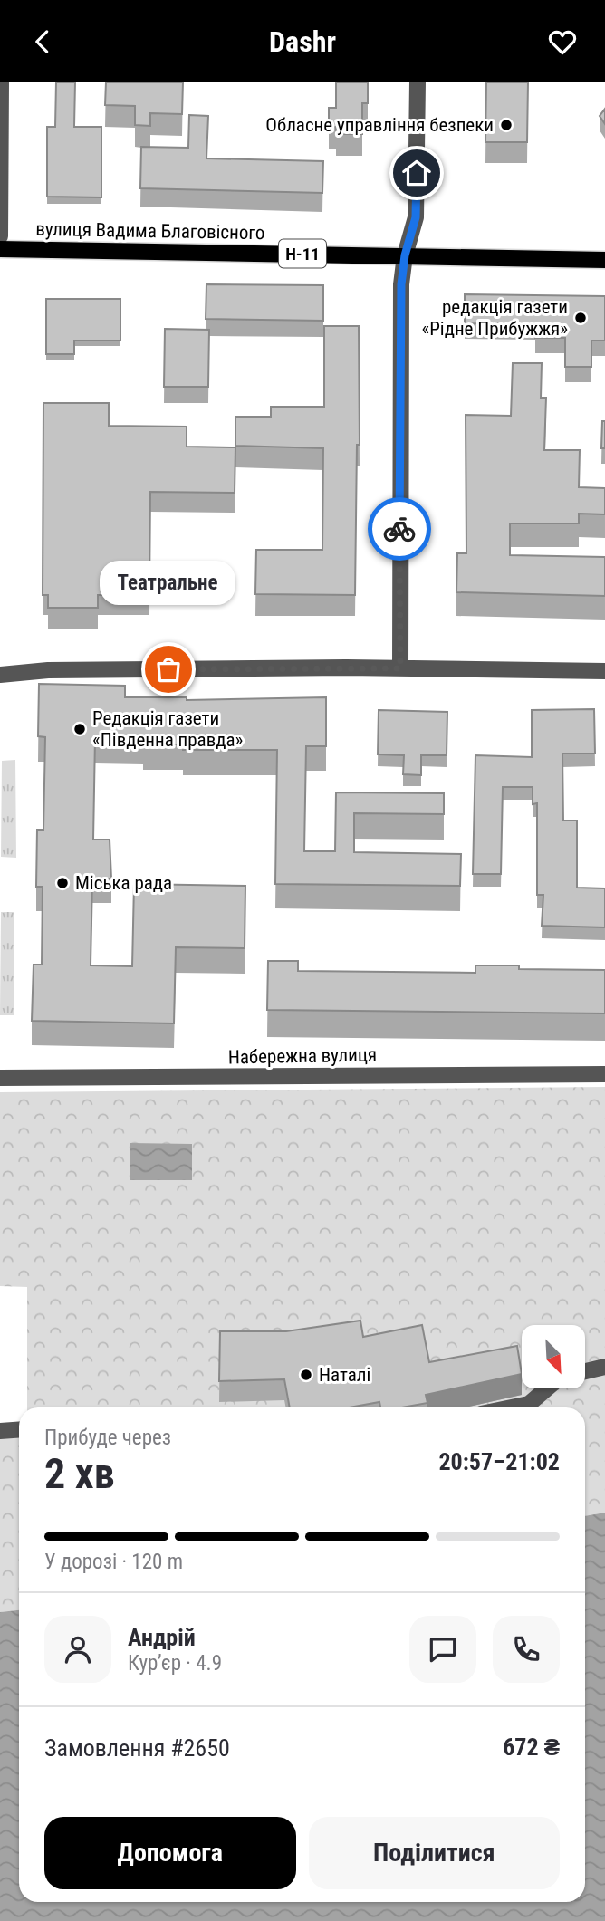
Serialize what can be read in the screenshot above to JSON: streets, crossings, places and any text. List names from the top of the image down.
{
  "streets": {
    "main road": ["вулиця Вадима Благовісного", "Н-11"],
    "street": ["Набережна вулиця"]
  },
  "places": [
    "Обласне управління безпеки",
    "редакція газети «Рідне Прибужжя»",
    "Театральне",
    "Редакція газети «Південна правда»",
    "Міська рада",
    "Наталі"
  ],
  "north": "bottom right",
  "page": {
    "header": "Dashr",
    "bubble": "Театральне",
    "heading": ["2 хв", "Прибуде через", "20:57–21:02"],
    "panel": [
      "Андрій",
      "Кур’єр · 4.9",
      "Замовлення #2650",
      "672 ₴"
    ],
    "bar": "У дорозі · 120 m",
    "buttons": ["Допомога", "Поділитися"]
  }
}
